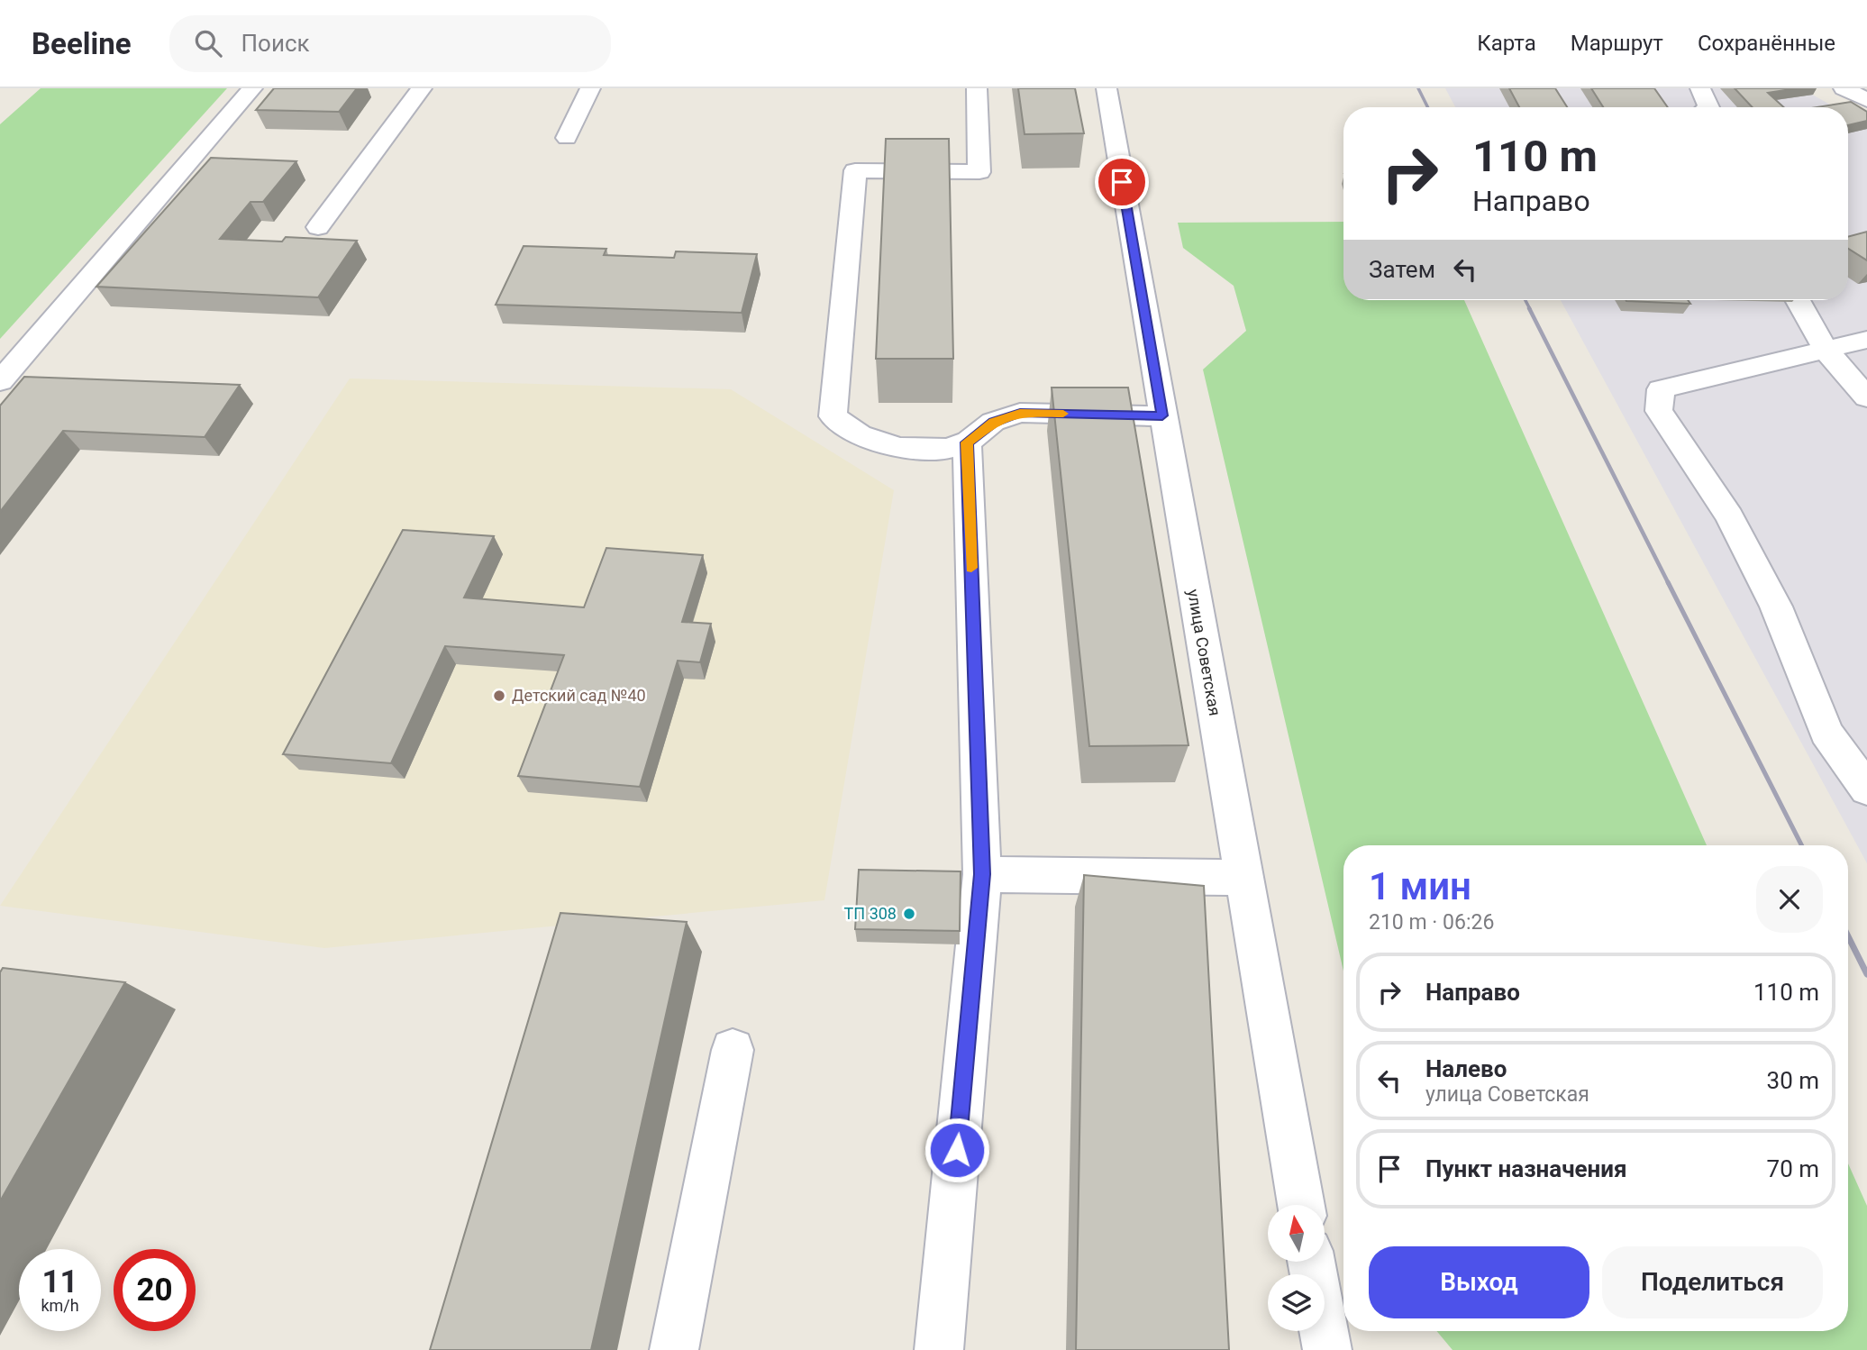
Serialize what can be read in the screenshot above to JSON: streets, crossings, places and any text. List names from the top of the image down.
{
  "streets": {
    "street": ["улица Советская"]
  },
  "places": ["Детский сад №40", "ТП 308"],
  "north": "top",
  "page": {
    "header": "Beeline",
    "search": "Поиск",
    "nav": ["Карта", "Маршрут", "Сохранённые"],
    "turn": ["110 m", "Направо"],
    "then": "Затем",
    "heading": ["1 мин", "210 m · 06:26"],
    "list": [
      {
        "name": "Направо",
        "value": "110 m"
      },
      {
        "name": "Налево",
        "note": "улица Советская",
        "value": "30 m"
      },
      {
        "name": "Пункт назначения",
        "value": "70 m"
      }
    ],
    "buttons": ["Выход", "Поделиться"],
    "speed": "11 km/h",
    "limit": "20"
  }
}
